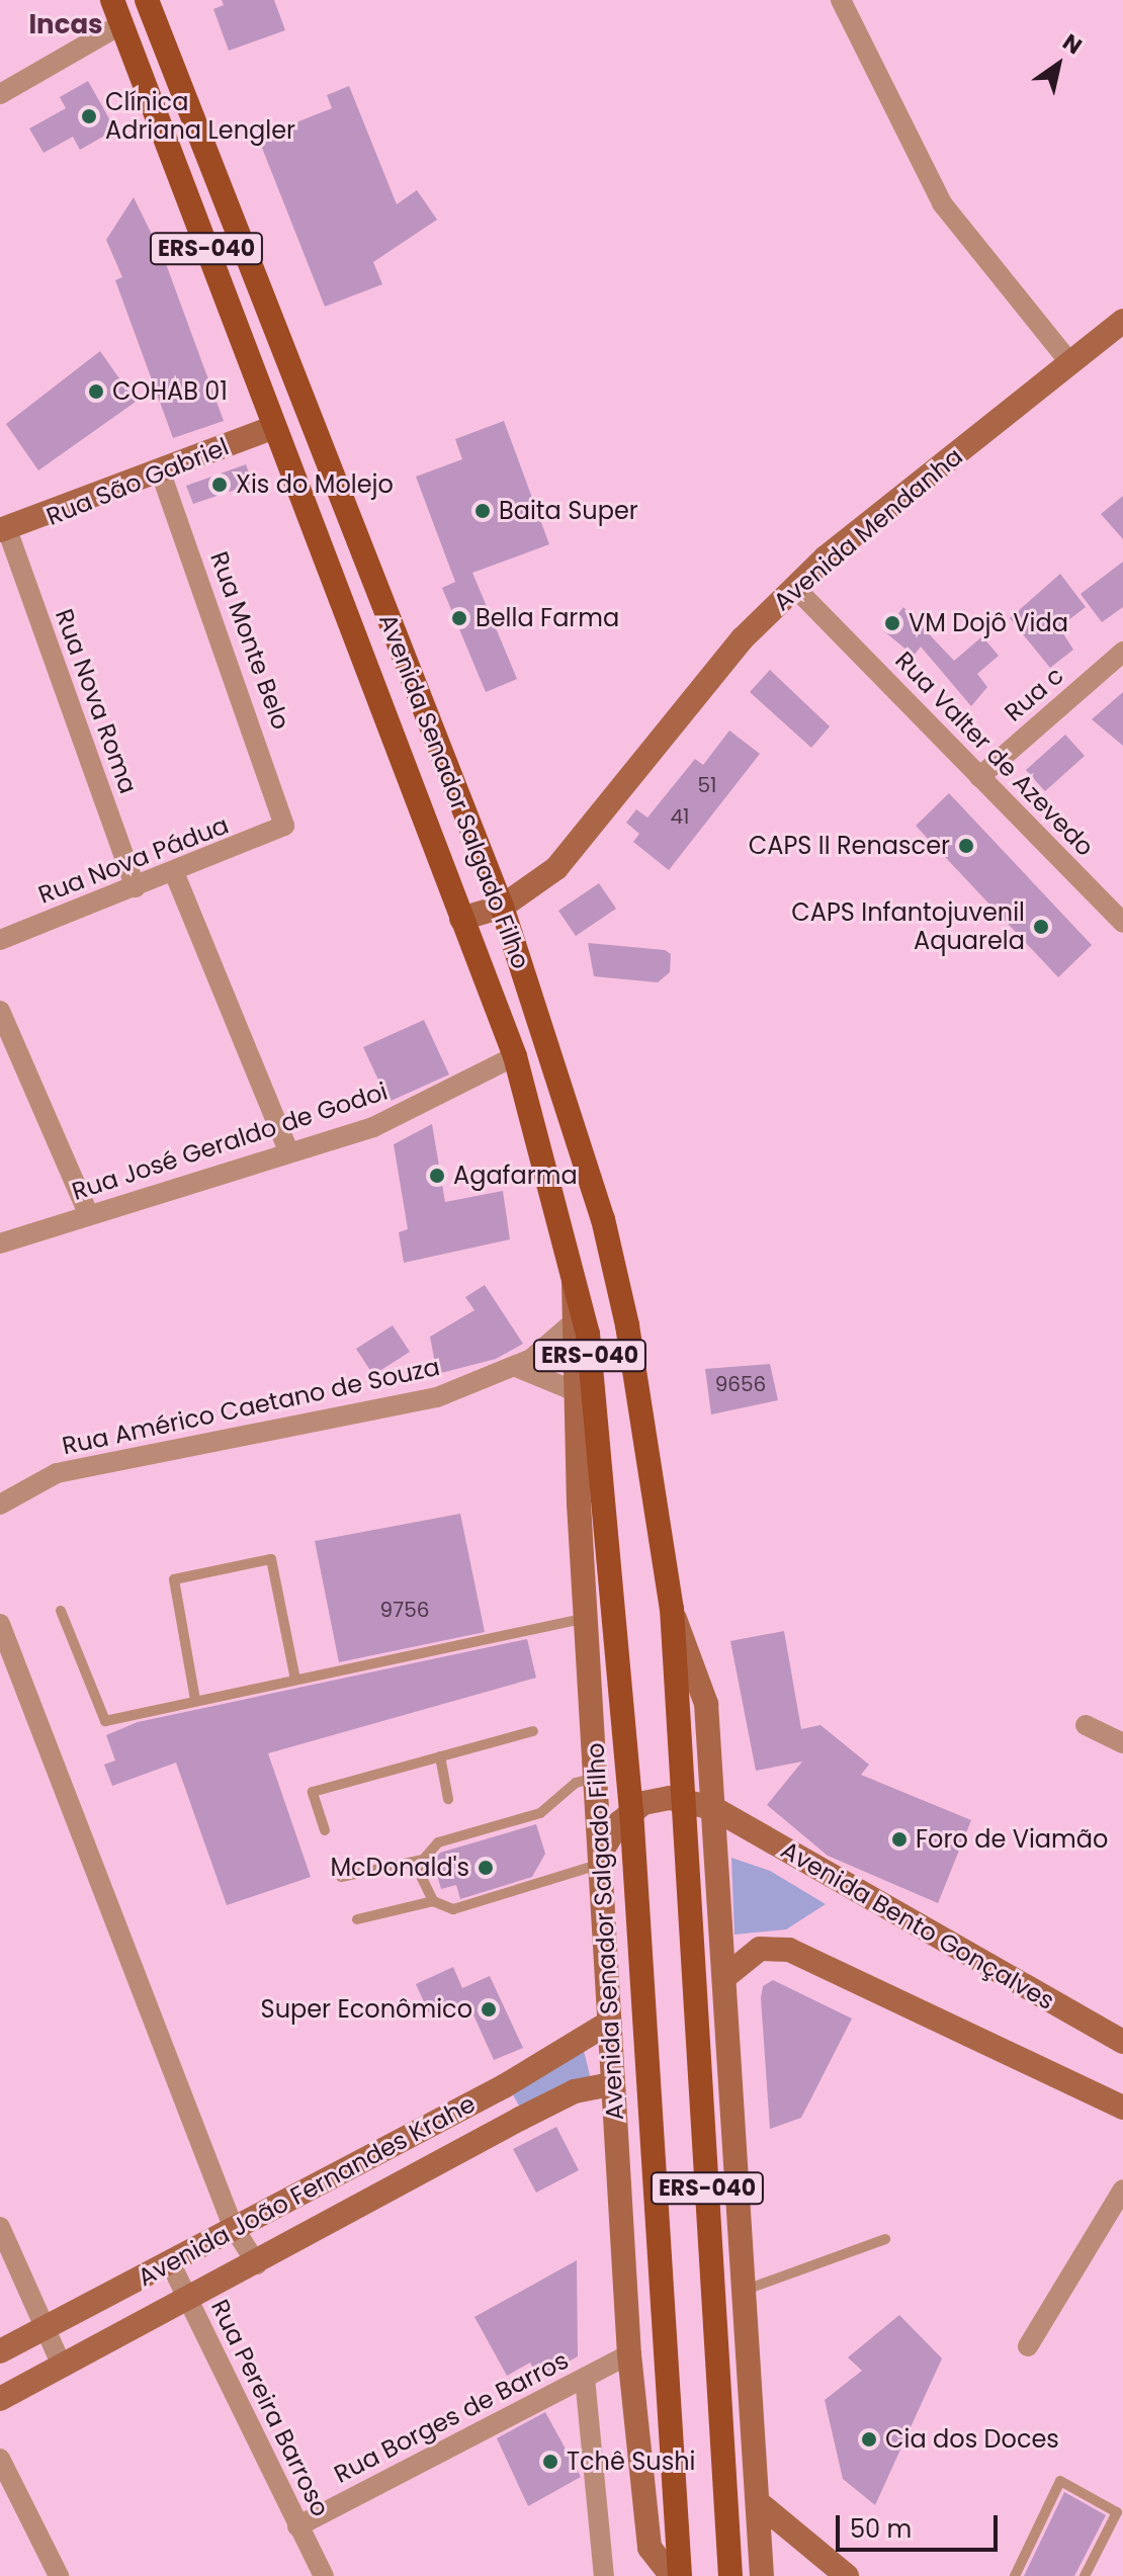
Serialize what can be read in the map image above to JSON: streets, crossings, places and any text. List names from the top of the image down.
{
  "streets": {
    "main road": [
      "ERS-040",
      "Rua São Gabriel",
      "Avenida Mendanha",
      "Avenida Senador Salgado Filho",
      "Avenida Bento Gonçalves",
      "Avenida João Fernandes Krahe"
    ],
    "street": [
      "Rua Monte Belo",
      "Rua c",
      "Rua Nova Roma",
      "Rua Valter de Azevedo",
      "Rua Nova Pádua",
      "Rua José Geraldo de Godoi",
      "Rua Américo Caetano de Souza",
      "Rua Pereira Barroso",
      "Rua Borges de Barros"
    ]
  },
  "crossings": [
    ["Rua São Gabriel", "Rua Monte Belo"],
    ["Rua São Gabriel", "Rua Nova Roma"],
    ["Rua São Gabriel", "Avenida Senador Salgado Filho"],
    ["Avenida Mendanha", "Rua Valter de Azevedo"],
    ["Avenida Mendanha", "Avenida Senador Salgado Filho"],
    ["Rua Monte Belo", "Rua Nova Pádua"],
    ["Rua c", "Rua Valter de Azevedo"],
    ["Rua Nova Roma", "Rua Nova Pádua"],
    ["Avenida Senador Salgado Filho", "Rua José Geraldo de Godoi"],
    ["Avenida Senador Salgado Filho", "Rua Américo Caetano de Souza"],
    ["Avenida Senador Salgado Filho", "Avenida Bento Gonçalves"],
    ["Avenida Senador Salgado Filho", "Avenida João Fernandes Krahe"],
    ["Avenida Senador Salgado Filho", "Rua Borges de Barros"],
    ["Avenida João Fernandes Krahe", "Rua Pereira Barroso"],
    ["Rua Pereira Barroso", "Rua Borges de Barros"]
  ],
  "districts": ["Incas"],
  "places": [
    "Clínica Adriana Lengler",
    "COHAB 01",
    "Xis do Molejo",
    "Baita Super",
    "Bella Farma",
    "VM Dojô Vida",
    "CAPS II Renascer",
    "CAPS Infantojuvenil Aquarela",
    "Agafarma",
    "Foro de Viamão",
    "McDonald's",
    "Super Econômico",
    "Cia dos Doces",
    "Tchê Sushi"
  ],
  "house_numbers": [
    "51",
    "41",
    "9656",
    "9756"
  ],
  "scale_bar": "50 m",
  "north": "top right"
}
